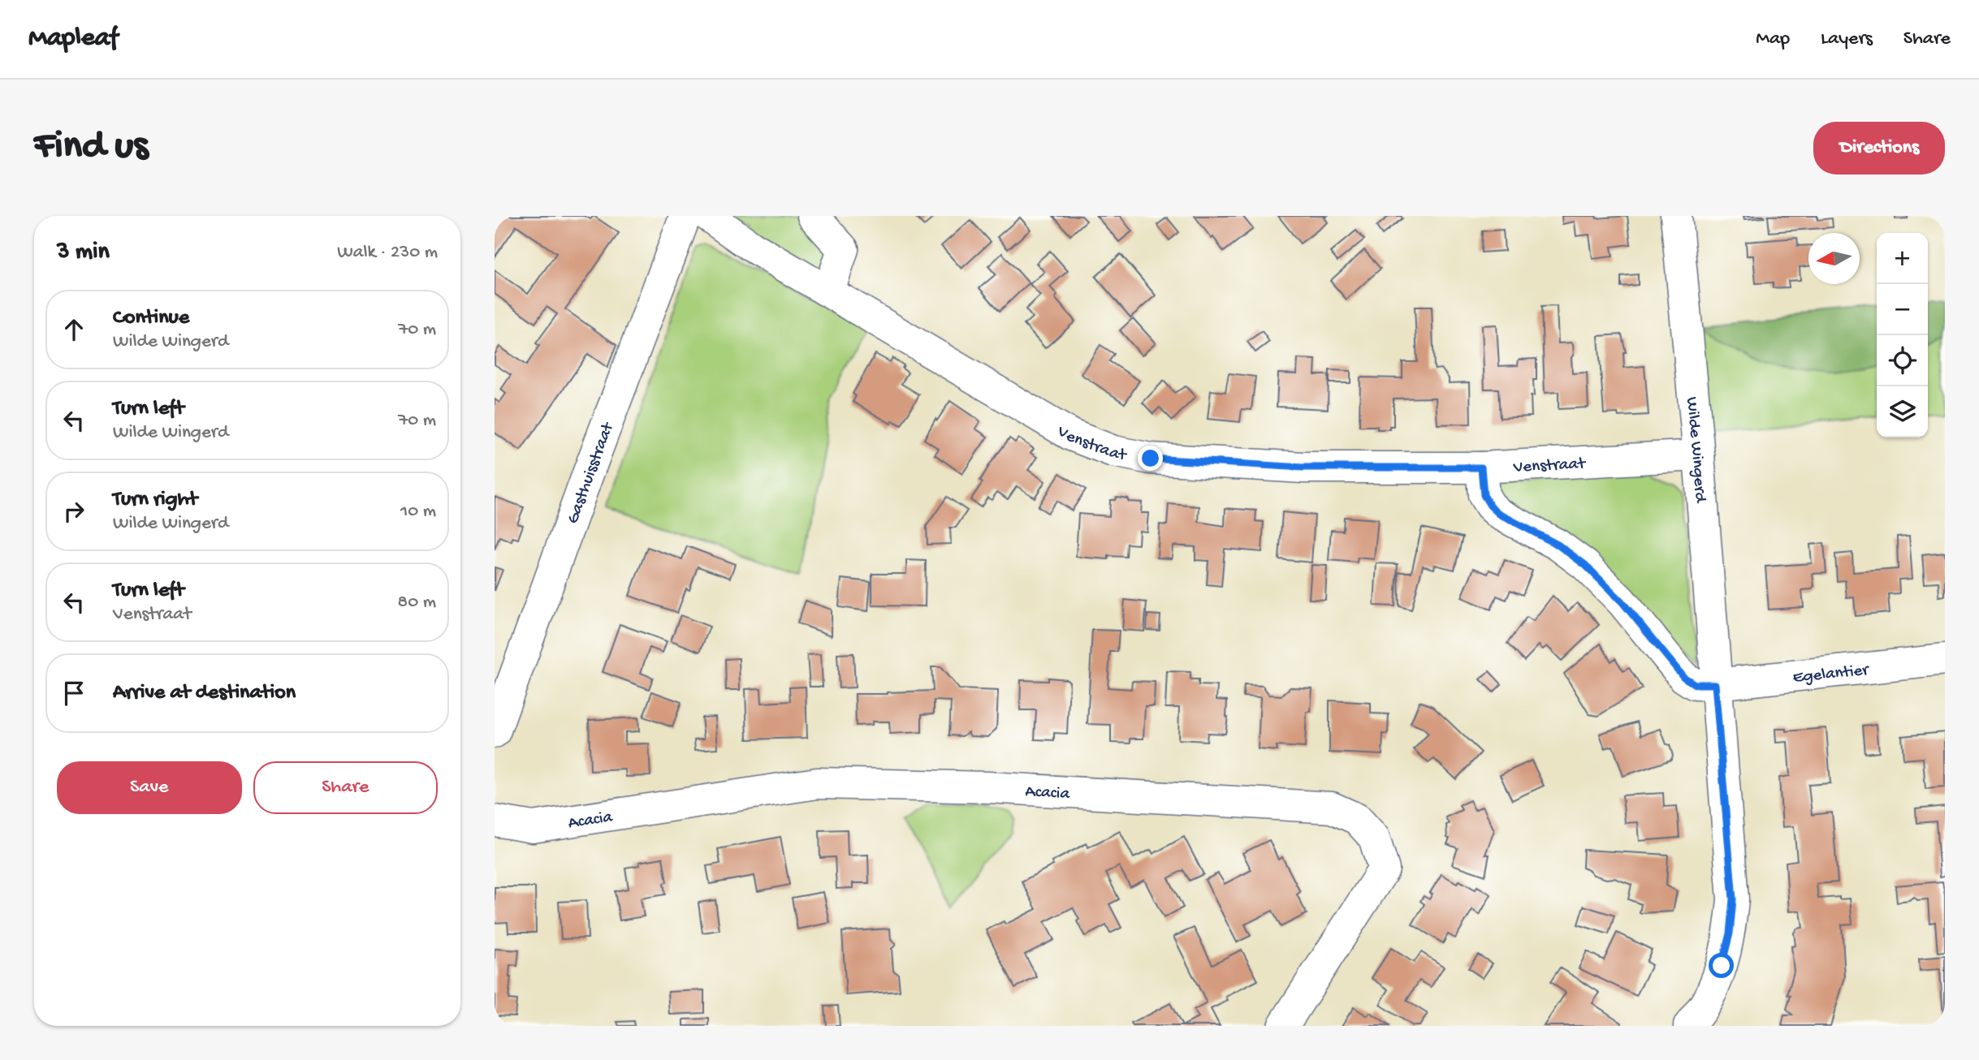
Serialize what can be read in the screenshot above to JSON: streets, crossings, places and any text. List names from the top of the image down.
{
  "streets": {
    "street": [
      "Venstraat",
      "Wilde Wingerd",
      "Gasthuisstraat",
      "Egelantier",
      "Acacia"
    ]
  },
  "crossings": [
    ["Venstraat", "Wilde Wingerd"],
    ["Wilde Wingerd", "Egelantier"]
  ],
  "north": "left",
  "page": {
    "header": "Mapleaf",
    "nav": ["Map", "Layers", "Share"],
    "buttons": [
      "Directions",
      ["Save", "Share"]
    ],
    "title": "Find us",
    "heading": ["3 min", "Walk · 230 m"],
    "map_buttons": ["+", "−"],
    "list": [
      ["Continue", "Wilde Wingerd", "70 m"],
      ["Turn left", "Wilde Wingerd", "70 m"],
      ["Turn right", "Wilde Wingerd", "10 m"],
      ["Turn left", "Venstraat", "80 m"],
      "Arrive at destination"
    ]
  }
}
